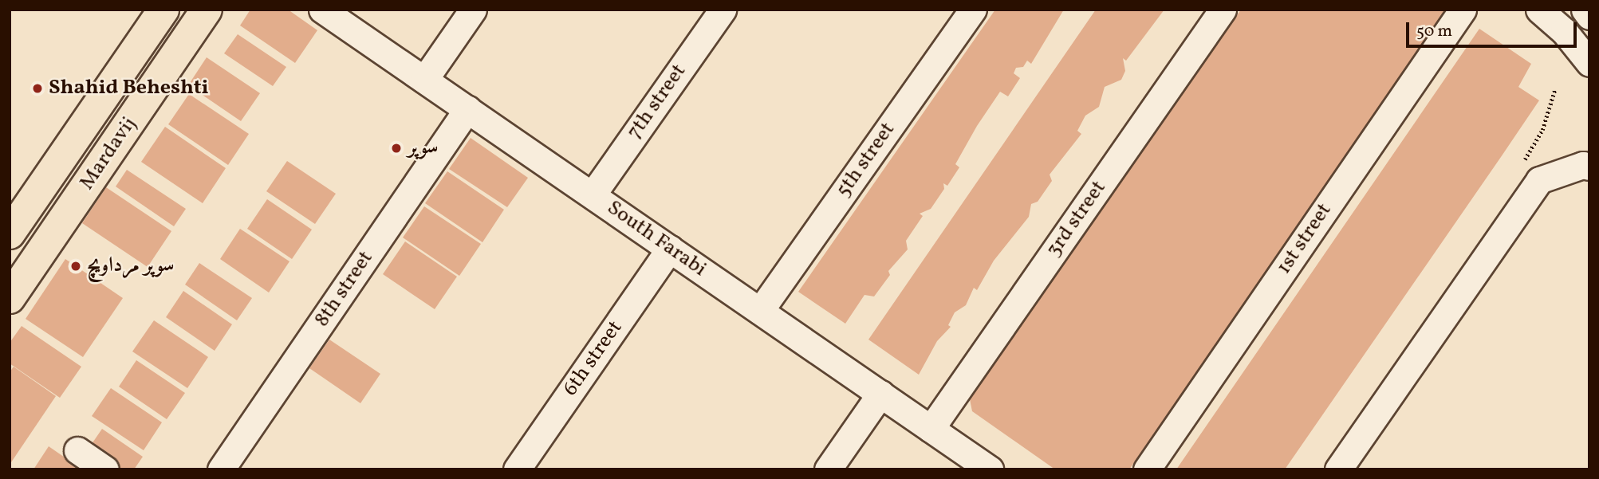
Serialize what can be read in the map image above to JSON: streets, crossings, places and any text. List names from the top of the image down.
{
  "streets": {
    "main road": ["Mardavij"],
    "street": [
      "7th street",
      "5th street",
      "3rd street",
      "South Farabi",
      "1st street",
      "8th street",
      "6th street"
    ]
  },
  "crossings": [
    ["7th street", "South Farabi"],
    ["5th street", "South Farabi"],
    ["3rd street", "South Farabi"],
    ["South Farabi", "8th street"],
    ["South Farabi", "6th street"]
  ],
  "places": ["Shahid Beheshti", "سوپر", "سوپر مرداویچ"],
  "scale_bar": "50 m"
}
